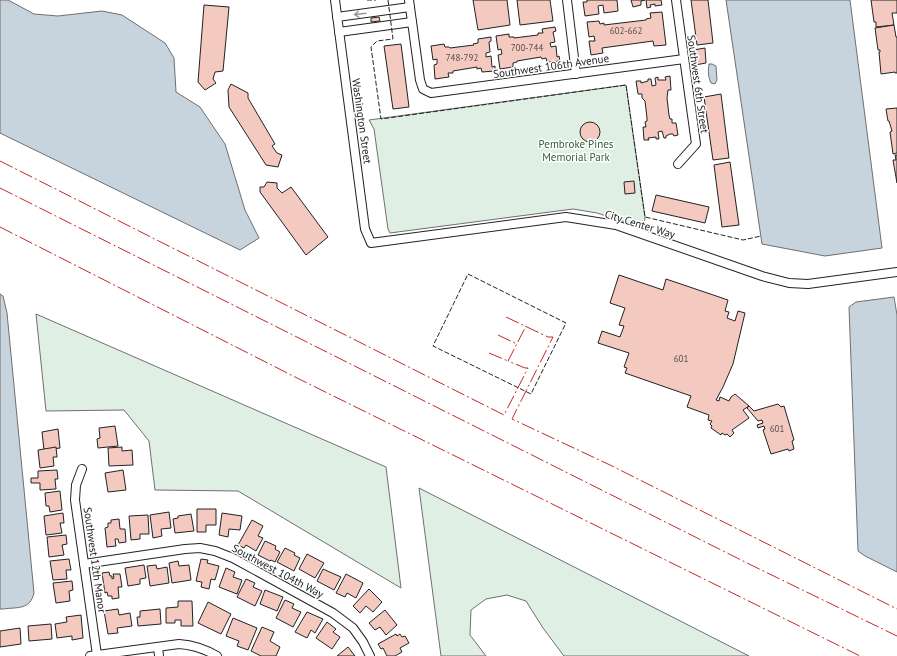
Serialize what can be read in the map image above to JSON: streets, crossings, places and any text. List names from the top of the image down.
{
  "streets": {
    "street": [
      "Southwest 106th Avenue",
      "Southwest 6th Street",
      "Washington Street",
      "City Center Way",
      "Southwest 12th Manor",
      "Southwest 104th Way"
    ]
  },
  "crossings": [
    ["Southwest 106th Avenue", "Southwest 6th Street"],
    ["Washington Street", "City Center Way"],
    ["Southwest 12th Manor", "Southwest 104th Way"]
  ],
  "parks": ["Pembroke Pines Memorial Park"],
  "house_numbers": [
    "602-662",
    "700-744",
    "748-792",
    "601",
    "601"
  ]
}
